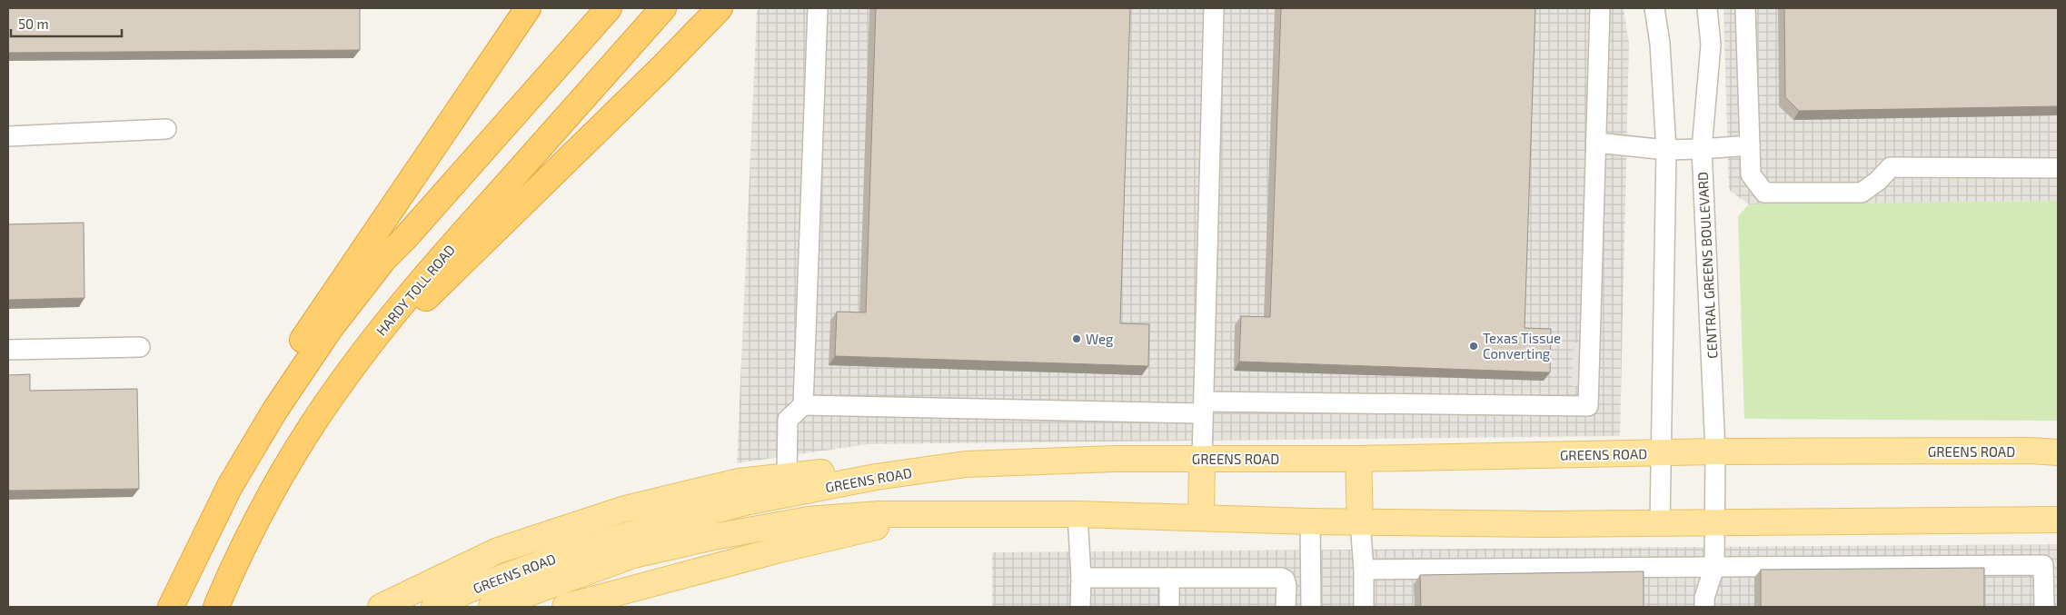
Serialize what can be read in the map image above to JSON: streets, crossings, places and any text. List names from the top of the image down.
{
  "streets": {
    "highway": ["HARDY TOLL ROAD"],
    "main road": ["GREENS ROAD"],
    "street": ["CENTRAL GREENS BOULEVARD"]
  },
  "crossings": [
    ["CENTRAL GREENS BOULEVARD", "GREENS ROAD"]
  ],
  "places": ["Weg", "Texas Tissue Converting"],
  "scale_bar": "50 m"
}
